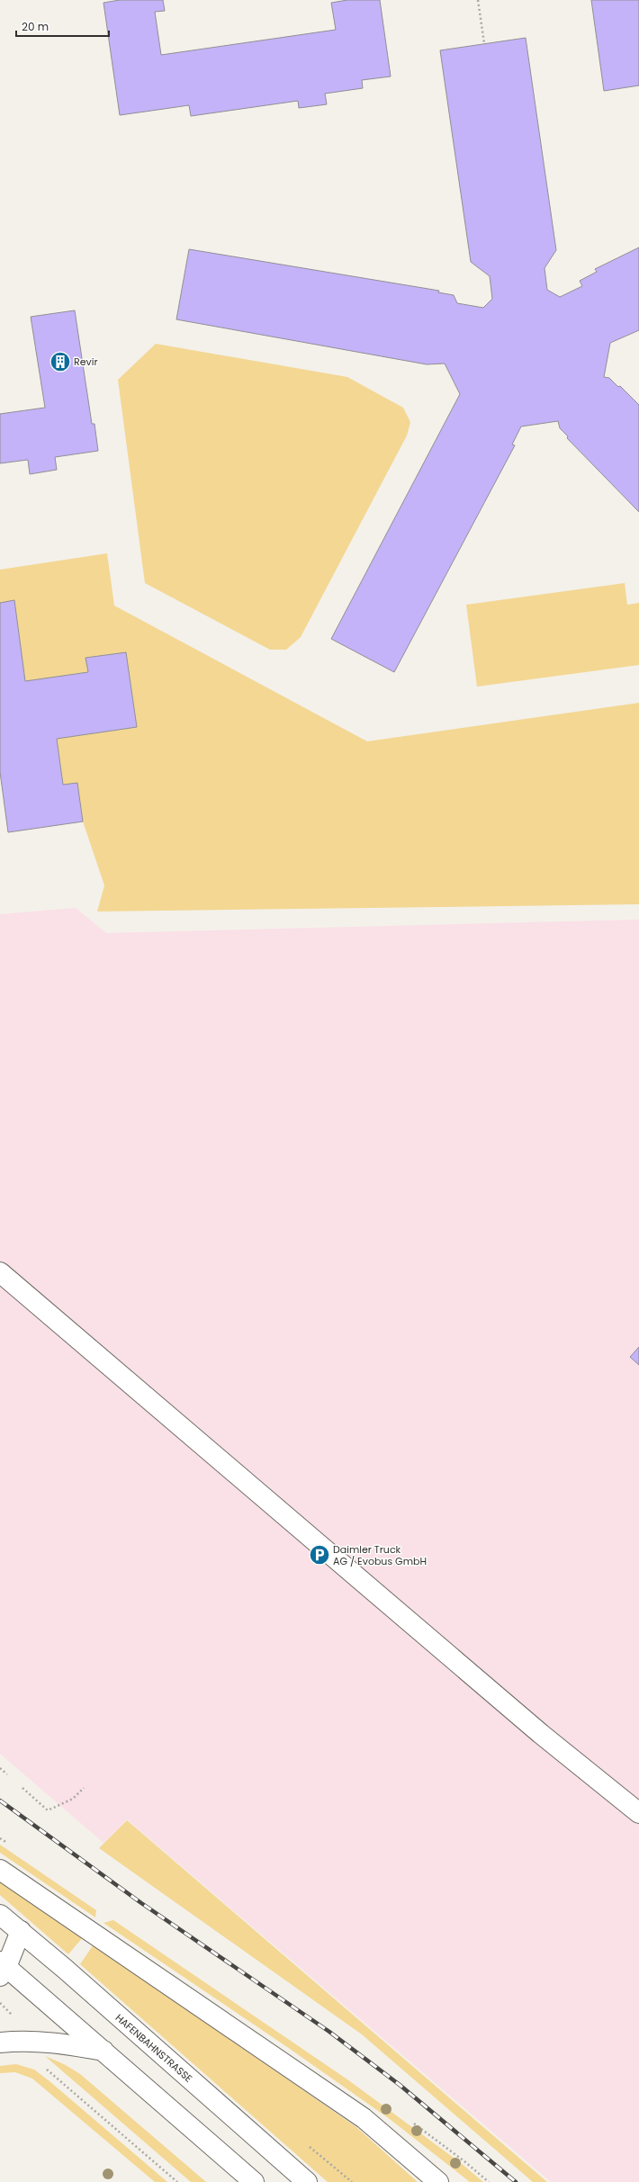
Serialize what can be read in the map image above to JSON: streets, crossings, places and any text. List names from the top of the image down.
{
  "streets": {
    "main road": ["HAFENBAHNSTRASSE"]
  },
  "places": {
    "building": ["Revir"],
    "parking": ["Daimler Truck AG / Evobus GmbH"]
  },
  "scale_bar": "20 m"
}
